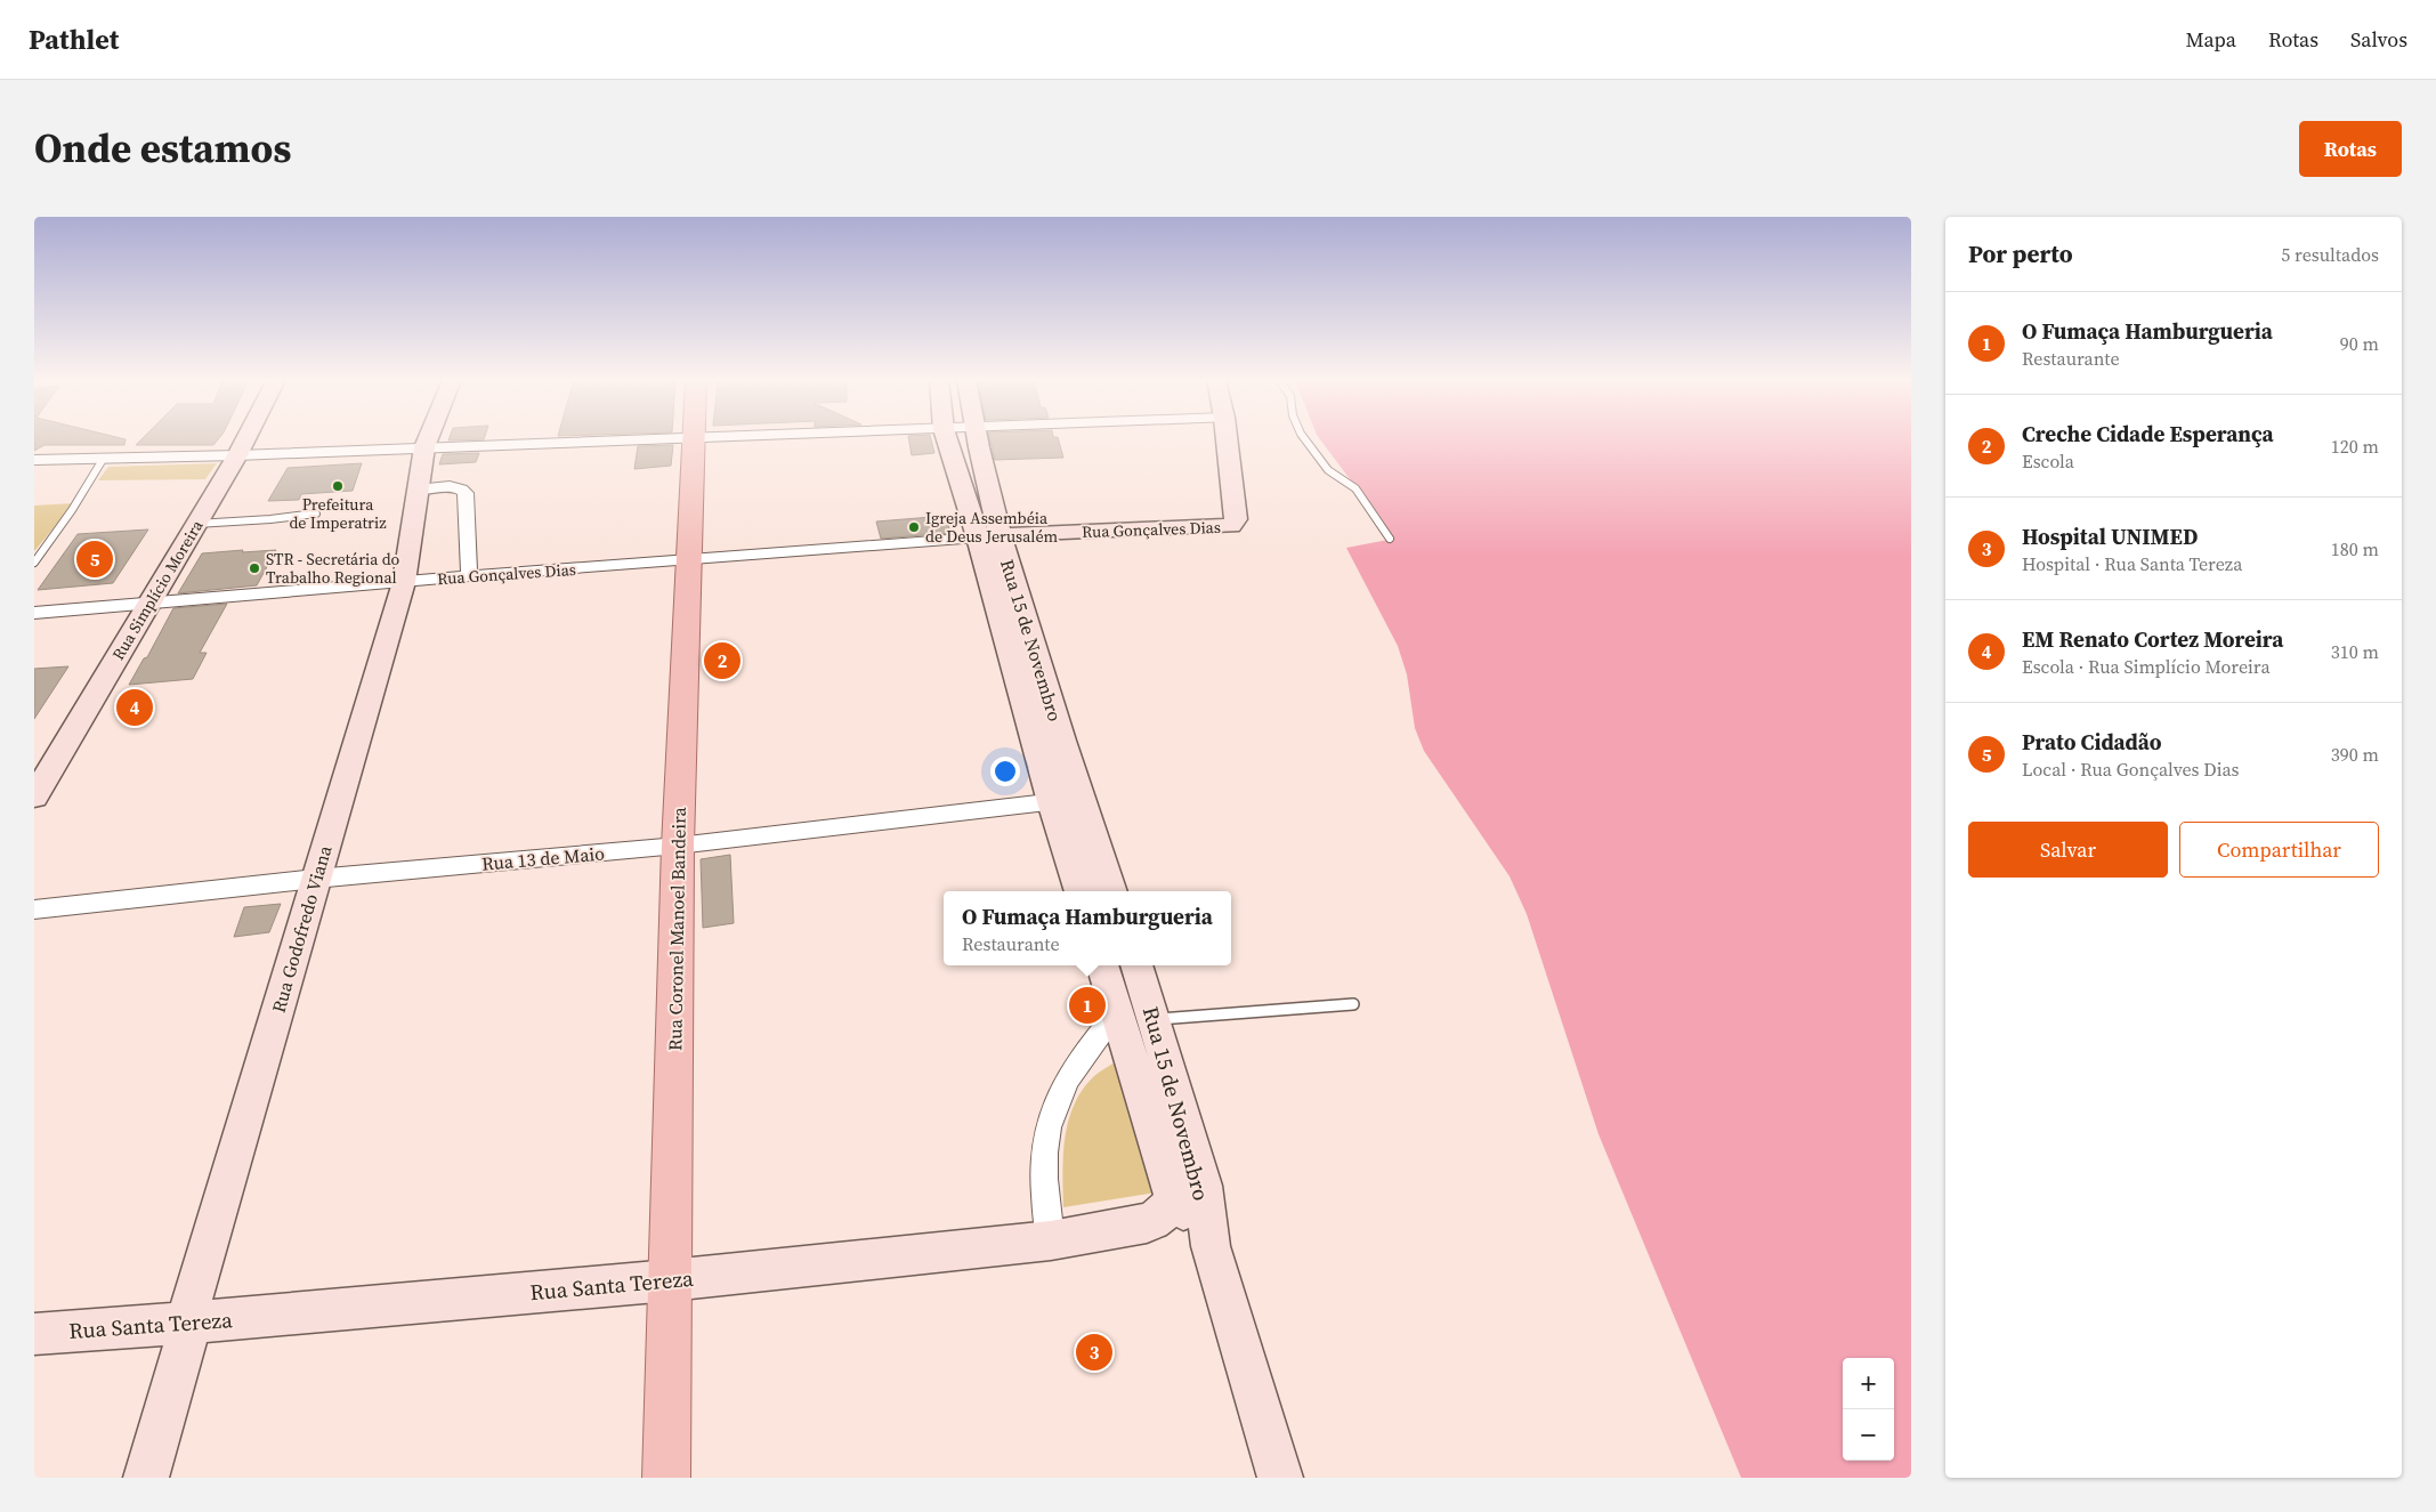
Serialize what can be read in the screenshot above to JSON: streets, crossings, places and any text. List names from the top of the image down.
{
  "streets": {
    "main road": [
      "Rua Gonçalves Dias",
      "Rua Simplício Moreira",
      "Rua 15 de Novembro",
      "Rua Godofredo Viana",
      "Rua Coronel Manoel Bandeira",
      "Rua Santa Tereza"
    ],
    "street": ["Rua 13 de Maio"]
  },
  "crossings": [
    ["Rua Gonçalves Dias", "Rua Simplício Moreira"],
    ["Rua Gonçalves Dias", "Rua 15 de Novembro"],
    ["Rua Gonçalves Dias", "Rua Godofredo Viana"],
    ["Rua Gonçalves Dias", "Rua Coronel Manoel Bandeira"],
    ["Rua 15 de Novembro", "Rua 13 de Maio"],
    ["Rua 15 de Novembro", "Rua Santa Tereza"],
    ["Rua 13 de Maio", "Rua Godofredo Viana"],
    ["Rua 13 de Maio", "Rua Coronel Manoel Bandeira"],
    ["Rua Godofredo Viana", "Rua Santa Tereza"],
    ["Rua Coronel Manoel Bandeira", "Rua Santa Tereza"]
  ],
  "places": ["Prefeitura de Imperatriz", "Igreja Assembéia de Deus Jerusalém", "STR - Secretária do Trabalho Regional"],
  "page": {
    "header": "Pathlet",
    "nav": ["Mapa", "Rotas", "Salvos"],
    "title": "Onde estamos",
    "buttons": [
      "Rotas",
      ["Salvar", "Compartilhar"]
    ],
    "heading": ["Por perto", "5 resultados"],
    "list": [
      {
        "mark": "1",
        "name": "O Fumaça Hamburgueria",
        "note": "Restaurante",
        "value": "90 m"
      },
      {
        "mark": "2",
        "name": "Creche Cidade Esperança",
        "note": "Escola",
        "value": "120 m"
      },
      {
        "mark": "3",
        "name": "Hospital UNIMED",
        "note": "Hospital · Rua Santa Tereza",
        "value": "180 m"
      },
      {
        "mark": "4",
        "name": "EM Renato Cortez Moreira",
        "note": "Escola · Rua Simplício Moreira",
        "value": "310 m"
      },
      {
        "mark": "5",
        "name": "Prato Cidadão",
        "note": "Local · Rua Gonçalves Dias",
        "value": "390 m"
      }
    ],
    "pins": [
      "5",
      "2",
      "4",
      "1",
      "3"
    ],
    "popup": ["O Fumaça Hamburgueria", "Restaurante"],
    "map_buttons": ["+", "−"]
  }
}
